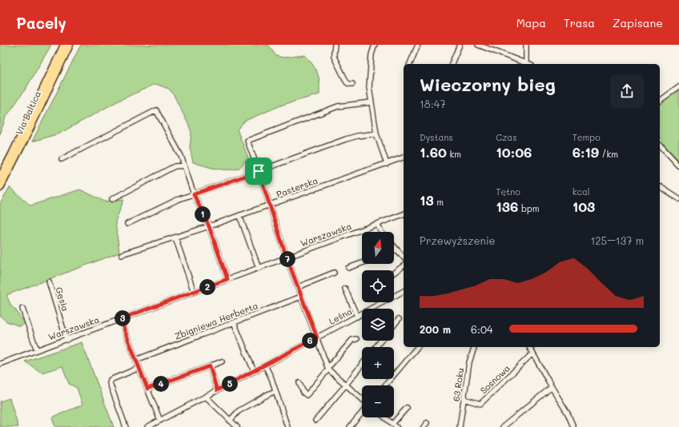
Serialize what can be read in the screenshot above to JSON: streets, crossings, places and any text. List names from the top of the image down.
{
  "streets": {
    "highway": ["Via Baltica"],
    "street": [
      "Pasterska",
      "Warszawska",
      "Gęsia",
      "Leśna",
      "Zbigniewa Herberta",
      "Sosnowa",
      "63 Roku"
    ]
  },
  "crossings": [
    ["Warszawska", "Gęsia"],
    ["Sosnowa", "63 Roku"]
  ],
  "north": "top",
  "page": {
    "header": "Pacely",
    "nav": ["Mapa", "Trasa", "Zapisane"],
    "heading": ["Wieczorny bieg", "18:47"],
    "stats": [
      ["Dystans", "1.60 km"],
      ["Czas", "10:06"],
      ["Tempo", "6:19 /km"],
      ["13 m"],
      ["Tętno", "136 bpm"],
      ["kcal", "103"]
    ],
    "pins": [
      "1",
      "7",
      "2",
      "3",
      "6",
      "4",
      "5"
    ],
    "chart": ["Przewyższenie", "125–137 m"],
    "map_buttons": ["+", "−"],
    "list": [
      {
        "name": "200 m",
        "note": "6:04"
      }
    ]
  }
}
